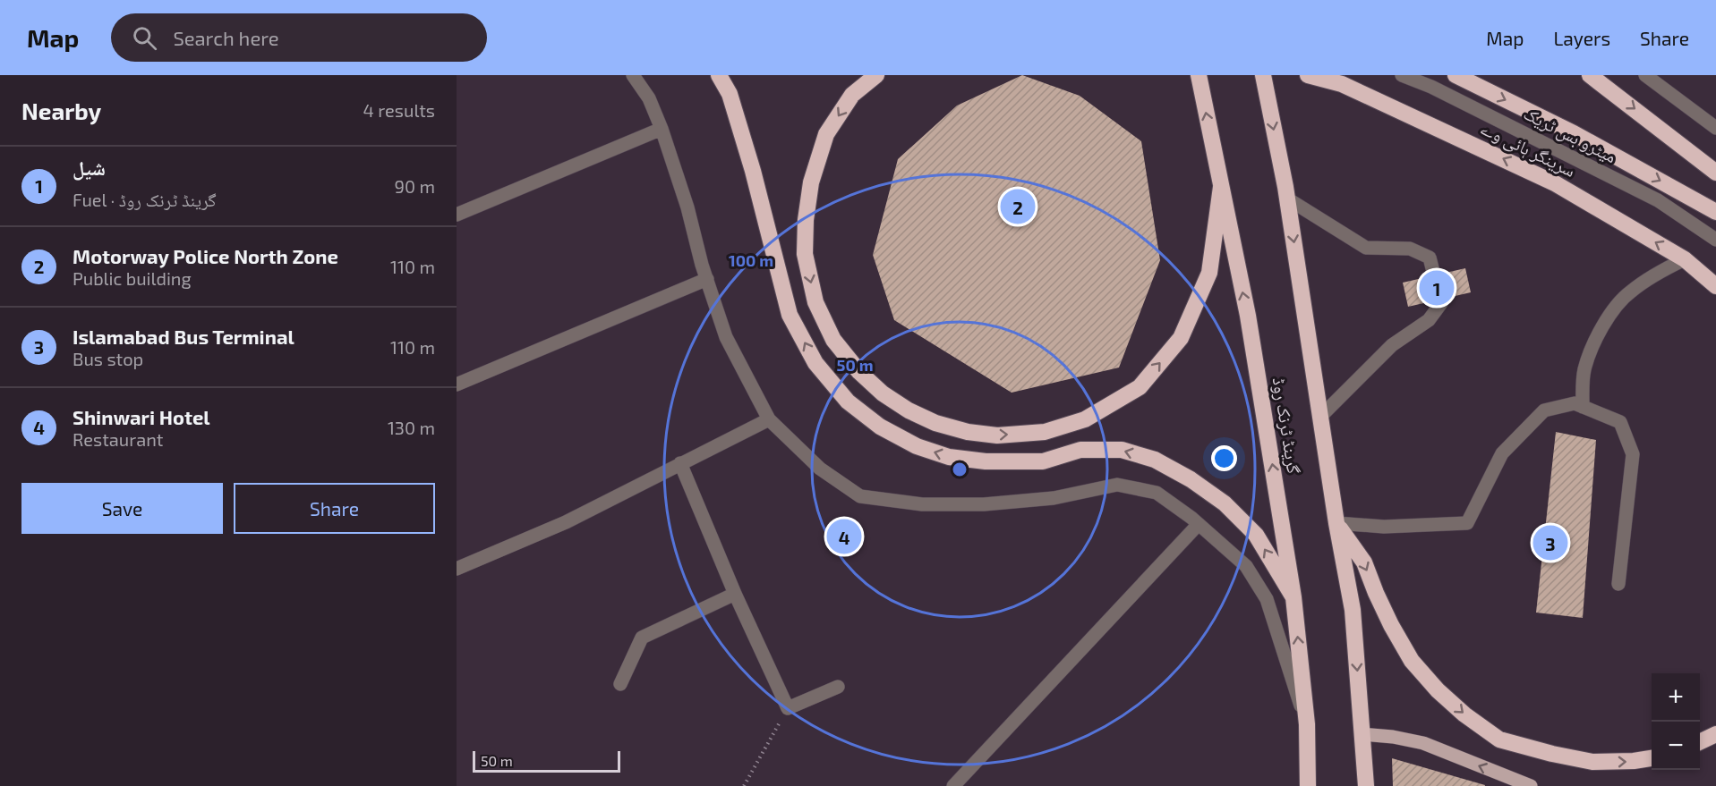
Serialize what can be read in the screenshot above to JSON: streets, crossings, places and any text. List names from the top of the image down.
{
  "streets": {
    "highway": ["سرینگر ہائی وے", "گرینڈ ٹرنک روڈ"],
    "street": ["میٹرو بس ٹریک"]
  },
  "scale_bar": "50 m",
  "page": {
    "header": "Map",
    "search": "Search here",
    "nav": ["Map", "Layers", "Share"],
    "heading": ["Nearby", "4 results"],
    "list": [
      {
        "mark": "1",
        "name": "شیل",
        "note": "Fuel · گرینڈ ٹرنک روڈ",
        "value": "90 m"
      },
      {
        "mark": "2",
        "name": "Motorway Police North Zone",
        "note": "Public building",
        "value": "110 m"
      },
      {
        "mark": "3",
        "name": "Islamabad Bus Terminal",
        "note": "Bus stop",
        "value": "110 m"
      },
      {
        "mark": "4",
        "name": "Shinwari Hotel",
        "note": "Restaurant",
        "value": "130 m"
      }
    ],
    "pins": [
      "2",
      "1",
      "4",
      "3"
    ],
    "buttons": ["Save", "Share"],
    "map_buttons": ["+", "−"],
    "scale": "50 m"
  },
  "rings": ["100 m", "50 m"]
}
